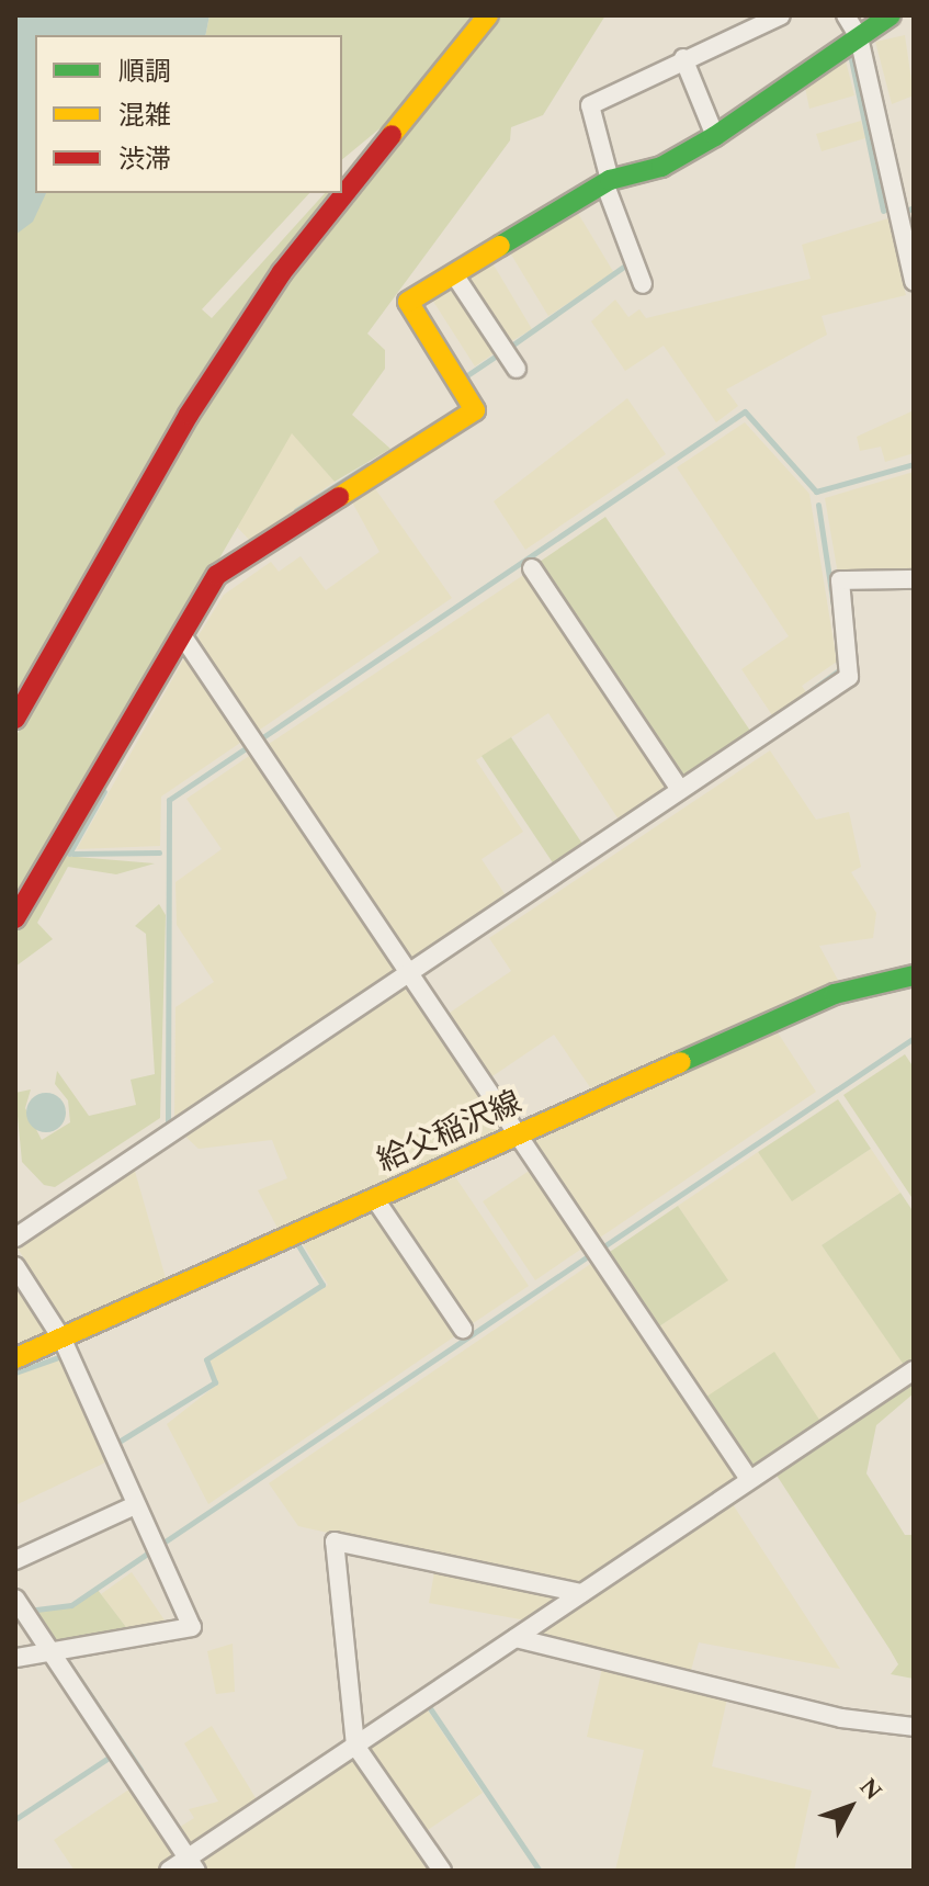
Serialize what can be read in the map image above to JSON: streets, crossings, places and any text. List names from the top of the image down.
{
  "streets": {
    "street": ["給父稲沢線"]
  },
  "legend": ["順調", "混雑", "渋滞"],
  "north": "top right"
}
